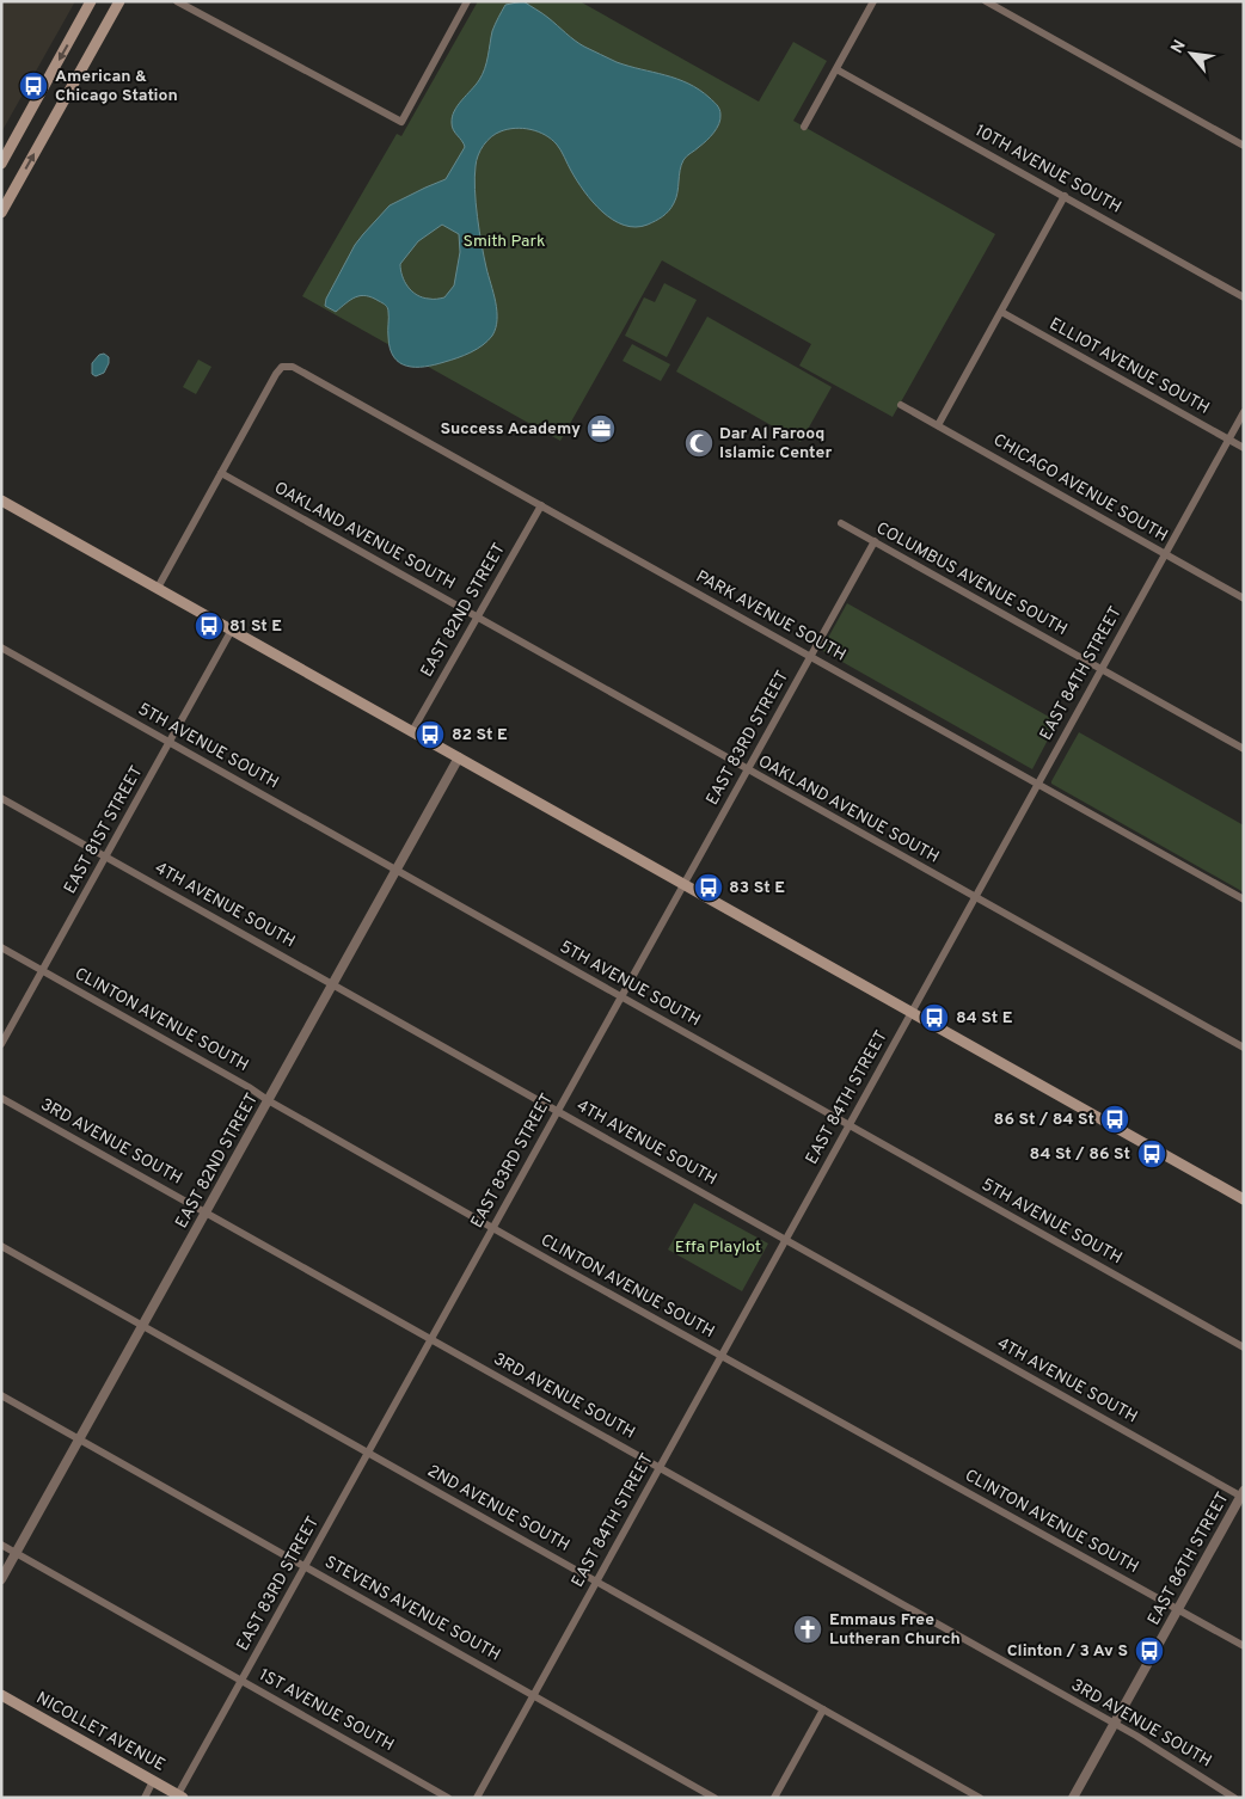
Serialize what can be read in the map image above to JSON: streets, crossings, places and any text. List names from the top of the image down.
{
  "streets": {
    "main road": ["NICOLLET AVENUE"],
    "street": [
      "10TH AVENUE SOUTH",
      "ELLIOT AVENUE SOUTH",
      "CHICAGO AVENUE SOUTH",
      "OAKLAND AVENUE SOUTH",
      "COLUMBUS AVENUE SOUTH",
      "EAST 82ND STREET",
      "PARK AVENUE SOUTH",
      "EAST 84TH STREET",
      "EAST 83RD STREET",
      "5TH AVENUE SOUTH",
      "EAST 81ST STREET",
      "4TH AVENUE SOUTH",
      "CLINTON AVENUE SOUTH",
      "3RD AVENUE SOUTH",
      "2ND AVENUE SOUTH",
      "EAST 86TH STREET",
      "STEVENS AVENUE SOUTH",
      "1ST AVENUE SOUTH"
    ]
  },
  "crossings": [
    ["ELLIOT AVENUE SOUTH", "EAST 84TH STREET"],
    ["CHICAGO AVENUE SOUTH", "EAST 84TH STREET"],
    ["OAKLAND AVENUE SOUTH", "EAST 82ND STREET"],
    ["OAKLAND AVENUE SOUTH", "PARK AVENUE SOUTH"],
    ["OAKLAND AVENUE SOUTH", "EAST 84TH STREET"],
    ["OAKLAND AVENUE SOUTH", "EAST 83RD STREET"],
    ["COLUMBUS AVENUE SOUTH", "EAST 84TH STREET"],
    ["COLUMBUS AVENUE SOUTH", "EAST 83RD STREET"],
    ["EAST 82ND STREET", "PARK AVENUE SOUTH"],
    ["EAST 82ND STREET", "5TH AVENUE SOUTH"],
    ["EAST 82ND STREET", "4TH AVENUE SOUTH"],
    ["EAST 82ND STREET", "CLINTON AVENUE SOUTH"],
    ["EAST 82ND STREET", "3RD AVENUE SOUTH"],
    ["EAST 82ND STREET", "2ND AVENUE SOUTH"],
    ["EAST 82ND STREET", "STEVENS AVENUE SOUTH"],
    ["EAST 82ND STREET", "1ST AVENUE SOUTH"],
    ["PARK AVENUE SOUTH", "EAST 84TH STREET"],
    ["PARK AVENUE SOUTH", "EAST 83RD STREET"],
    ["EAST 84TH STREET", "5TH AVENUE SOUTH"],
    ["EAST 84TH STREET", "4TH AVENUE SOUTH"],
    ["EAST 84TH STREET", "CLINTON AVENUE SOUTH"],
    ["EAST 84TH STREET", "3RD AVENUE SOUTH"],
    ["EAST 84TH STREET", "2ND AVENUE SOUTH"],
    ["EAST 84TH STREET", "STEVENS AVENUE SOUTH"],
    ["EAST 83RD STREET", "5TH AVENUE SOUTH"],
    ["EAST 83RD STREET", "4TH AVENUE SOUTH"],
    ["EAST 83RD STREET", "CLINTON AVENUE SOUTH"],
    ["EAST 83RD STREET", "3RD AVENUE SOUTH"],
    ["EAST 83RD STREET", "2ND AVENUE SOUTH"],
    ["EAST 83RD STREET", "STEVENS AVENUE SOUTH"],
    ["EAST 83RD STREET", "1ST AVENUE SOUTH"],
    ["EAST 83RD STREET", "NICOLLET AVENUE"],
    ["5TH AVENUE SOUTH", "EAST 81ST STREET"],
    ["EAST 81ST STREET", "4TH AVENUE SOUTH"],
    ["EAST 81ST STREET", "CLINTON AVENUE SOUTH"],
    ["4TH AVENUE SOUTH", "EAST 86TH STREET"],
    ["CLINTON AVENUE SOUTH", "EAST 86TH STREET"],
    ["3RD AVENUE SOUTH", "EAST 86TH STREET"]
  ],
  "parks": ["Smith Park", "Effa Playlot"],
  "places": {
    "bus stop": [
      "American & Chicago Station",
      "81 St E",
      "82 St E",
      "83 St E",
      "84 St E",
      "86 St / 84 St",
      "84 St / 86 St",
      "Clinton / 3 Av S"
    ],
    "office": ["Success Academy"],
    "mosque": ["Dar Al Farooq Islamic Center"],
    "church": ["Emmaus Free Lutheran Church"]
  },
  "north": "top left"
}
